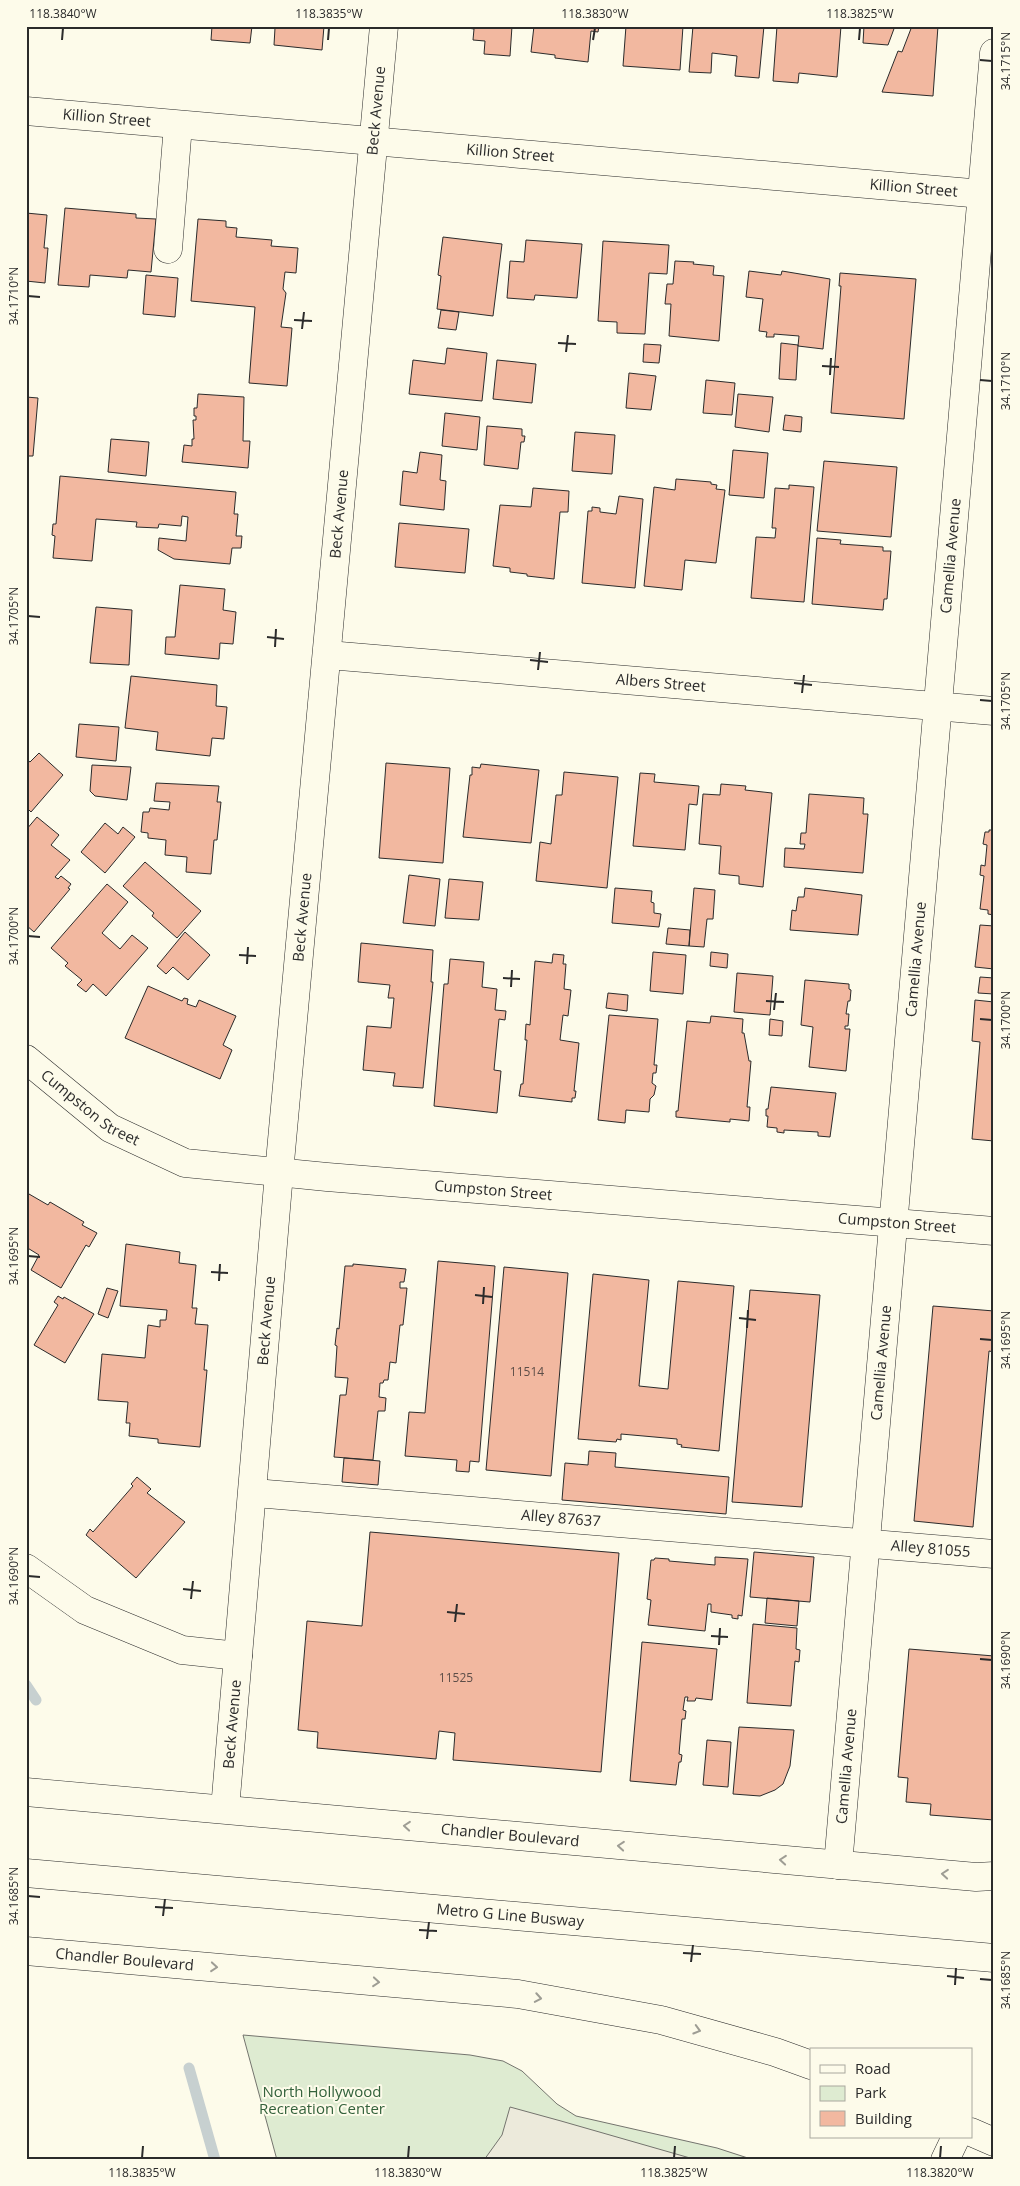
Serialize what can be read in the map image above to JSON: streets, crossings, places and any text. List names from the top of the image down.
{
  "streets": {
    "street": [
      "Beck Avenue",
      "Killion Street",
      "Camellia Avenue",
      "Albers Street",
      "Cumpston Street",
      "Alley 87637",
      "Alley 81055",
      "Chandler Boulevard",
      "Metro G Line Busway"
    ]
  },
  "crossings": [
    ["Beck Avenue", "Killion Street"],
    ["Beck Avenue", "Albers Street"],
    ["Beck Avenue", "Cumpston Street"],
    ["Beck Avenue", "Alley 87637"],
    ["Beck Avenue", "Chandler Boulevard"],
    ["Killion Street", "Camellia Avenue"],
    ["Camellia Avenue", "Albers Street"],
    ["Camellia Avenue", "Cumpston Street"],
    ["Camellia Avenue", "Alley 87637"],
    ["Camellia Avenue", "Alley 81055"],
    ["Camellia Avenue", "Chandler Boulevard"],
    ["Alley 87637", "Alley 81055"]
  ],
  "parks": ["North Hollywood Recreation Center"],
  "house_numbers": ["11514", "11525"],
  "legend": ["Road", "Park", "Building"],
  "coordinates": [
    "118.3840°W",
    "118.3835°W",
    "118.3830°W",
    "118.3825°W",
    "34.1715°N",
    "34.1710°N",
    "34.1705°N",
    "34.1700°N",
    "34.1695°N",
    "34.1690°N",
    "34.1685°N",
    "118.3820°W"
  ]
}
